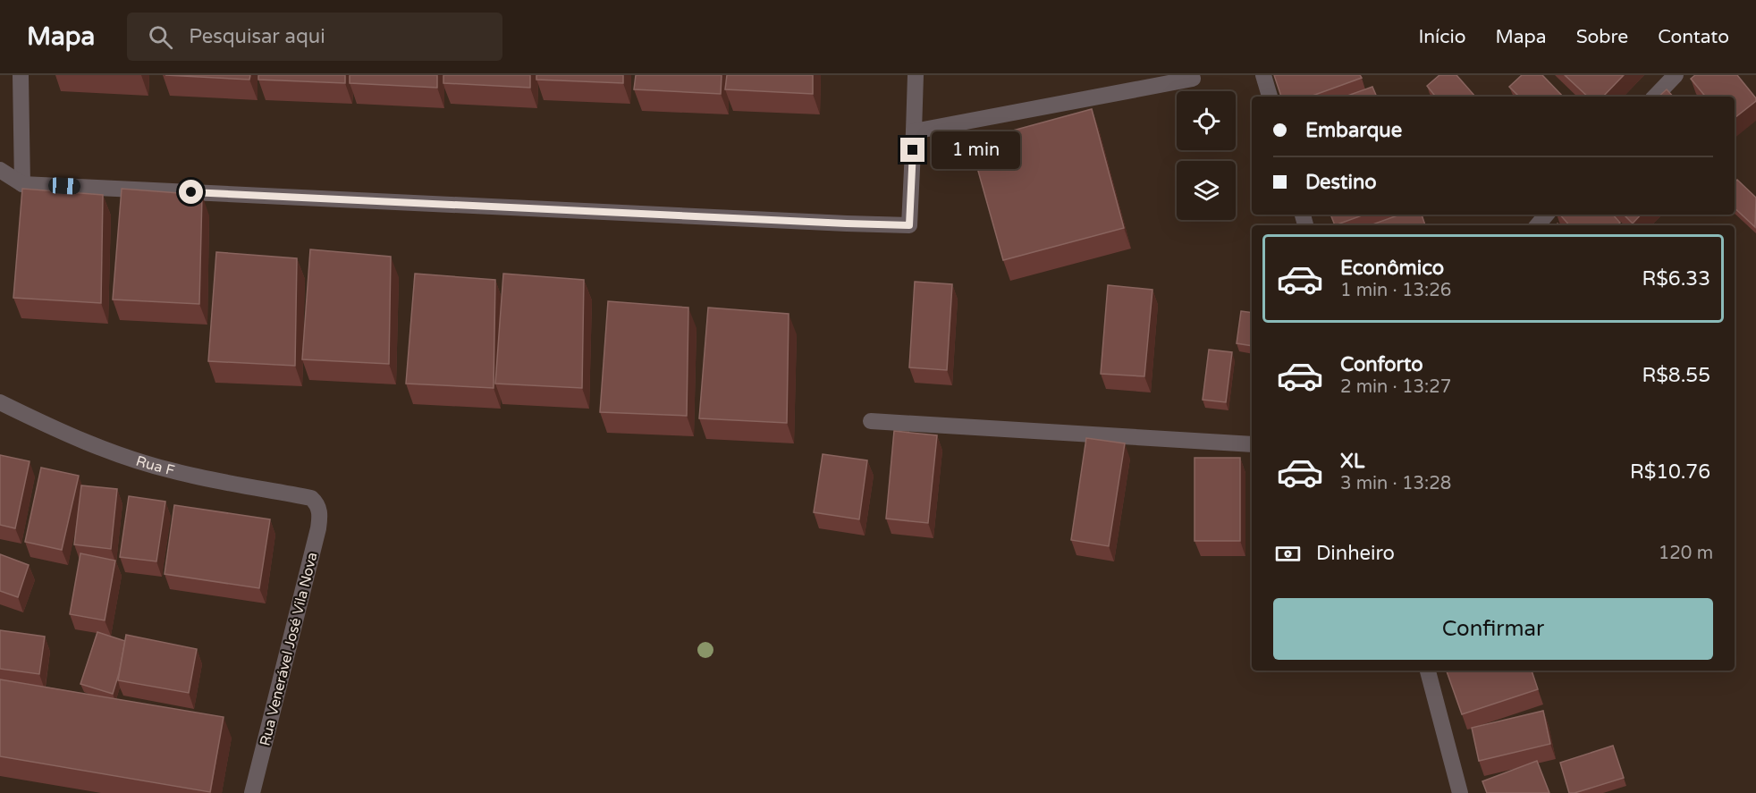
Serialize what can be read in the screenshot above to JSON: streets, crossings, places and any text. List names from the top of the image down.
{
  "streets": {
    "street": ["Rua F", "Rua Venerável José Vila Nova"]
  },
  "crossings": [
    ["Rua F", "Rua Venerável José Vila Nova"]
  ],
  "page": {
    "header": "Mapa",
    "search": "Pesquisar aqui",
    "nav": [
      "Início",
      "Mapa",
      "Sobre",
      "Contato"
    ],
    "banner": ["Embarque", "Destino"],
    "bubble": "1 min",
    "list": [
      {
        "name": "Econômico",
        "note": "1 min · 13:26",
        "value": "R$6.33"
      },
      {
        "name": "Conforto",
        "note": "2 min · 13:27",
        "value": "R$8.55"
      },
      {
        "name": "XL",
        "note": "3 min · 13:28",
        "value": "R$10.76"
      }
    ],
    "pay": ["Dinheiro", "120 m"],
    "buttons": "Confirmar"
  }
}
